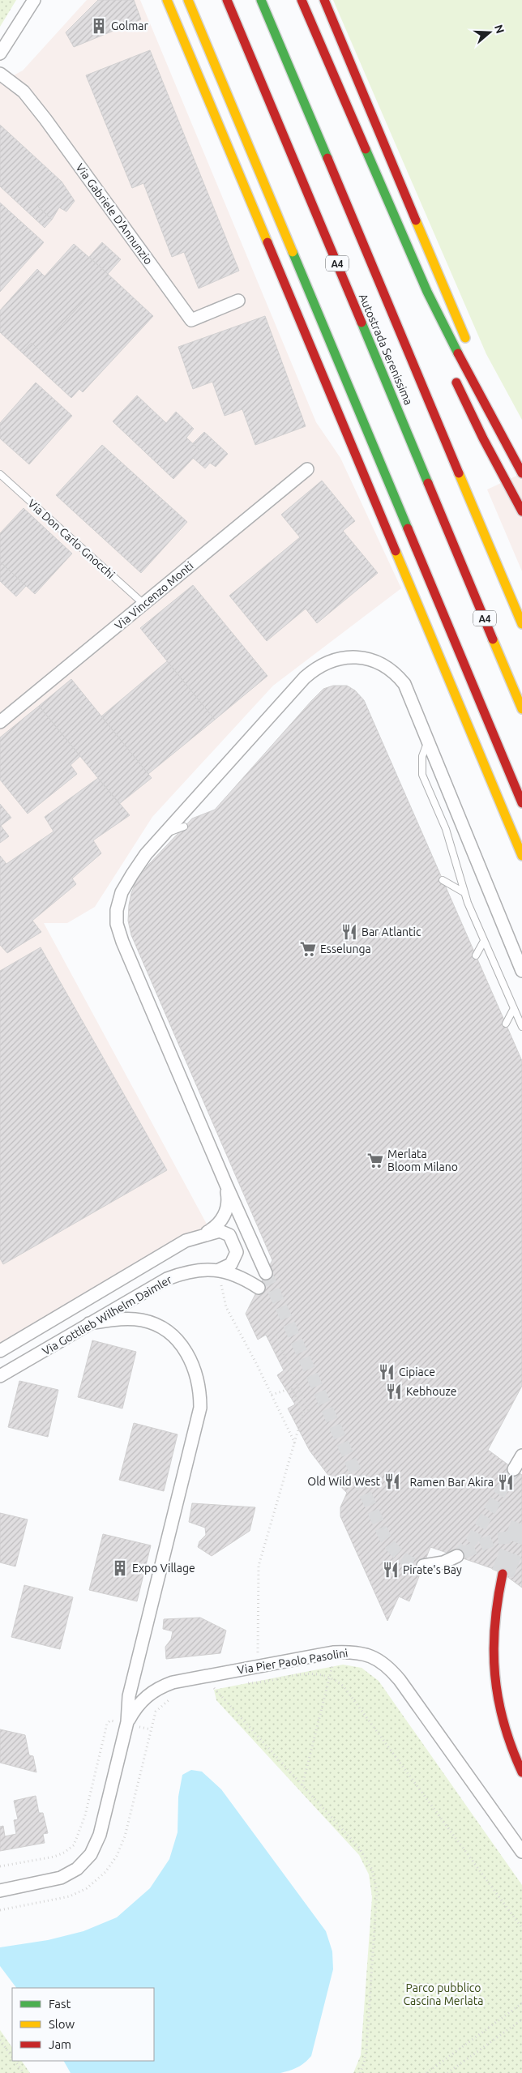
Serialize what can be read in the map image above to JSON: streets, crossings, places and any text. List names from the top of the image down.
{
  "streets": {
    "highway": ["A4", "Autostrada Serenissima"],
    "street": [
      "Via Gabriele D'Annunzio",
      "Via Vincenzo Monti",
      "Via Gottlieb Wilhelm Daimler",
      "Via Pier Paolo Pasolini"
    ],
    "lane": ["Via Don Carlo Gnocchi"]
  },
  "crossings": [
    ["Via Don Carlo Gnocchi", "Via Vincenzo Monti"],
    ["Via Gottlieb Wilhelm Daimler", "Via Pier Paolo Pasolini"]
  ],
  "parks": ["Parco pubblico Cascina Merlata"],
  "places": {
    "building": ["Golmar", "Expo Village"],
    "restaurant": [
      "Bar Atlantic",
      "Cipiace",
      "Kebhouze",
      "Old Wild West",
      "Ramen Bar Akira",
      "Pirate's Bay"
    ],
    "supermarket": ["Esselunga", "Merlata Bloom Milano"]
  },
  "legend": ["Fast", "Slow", "Jam"],
  "north": "right"
}
